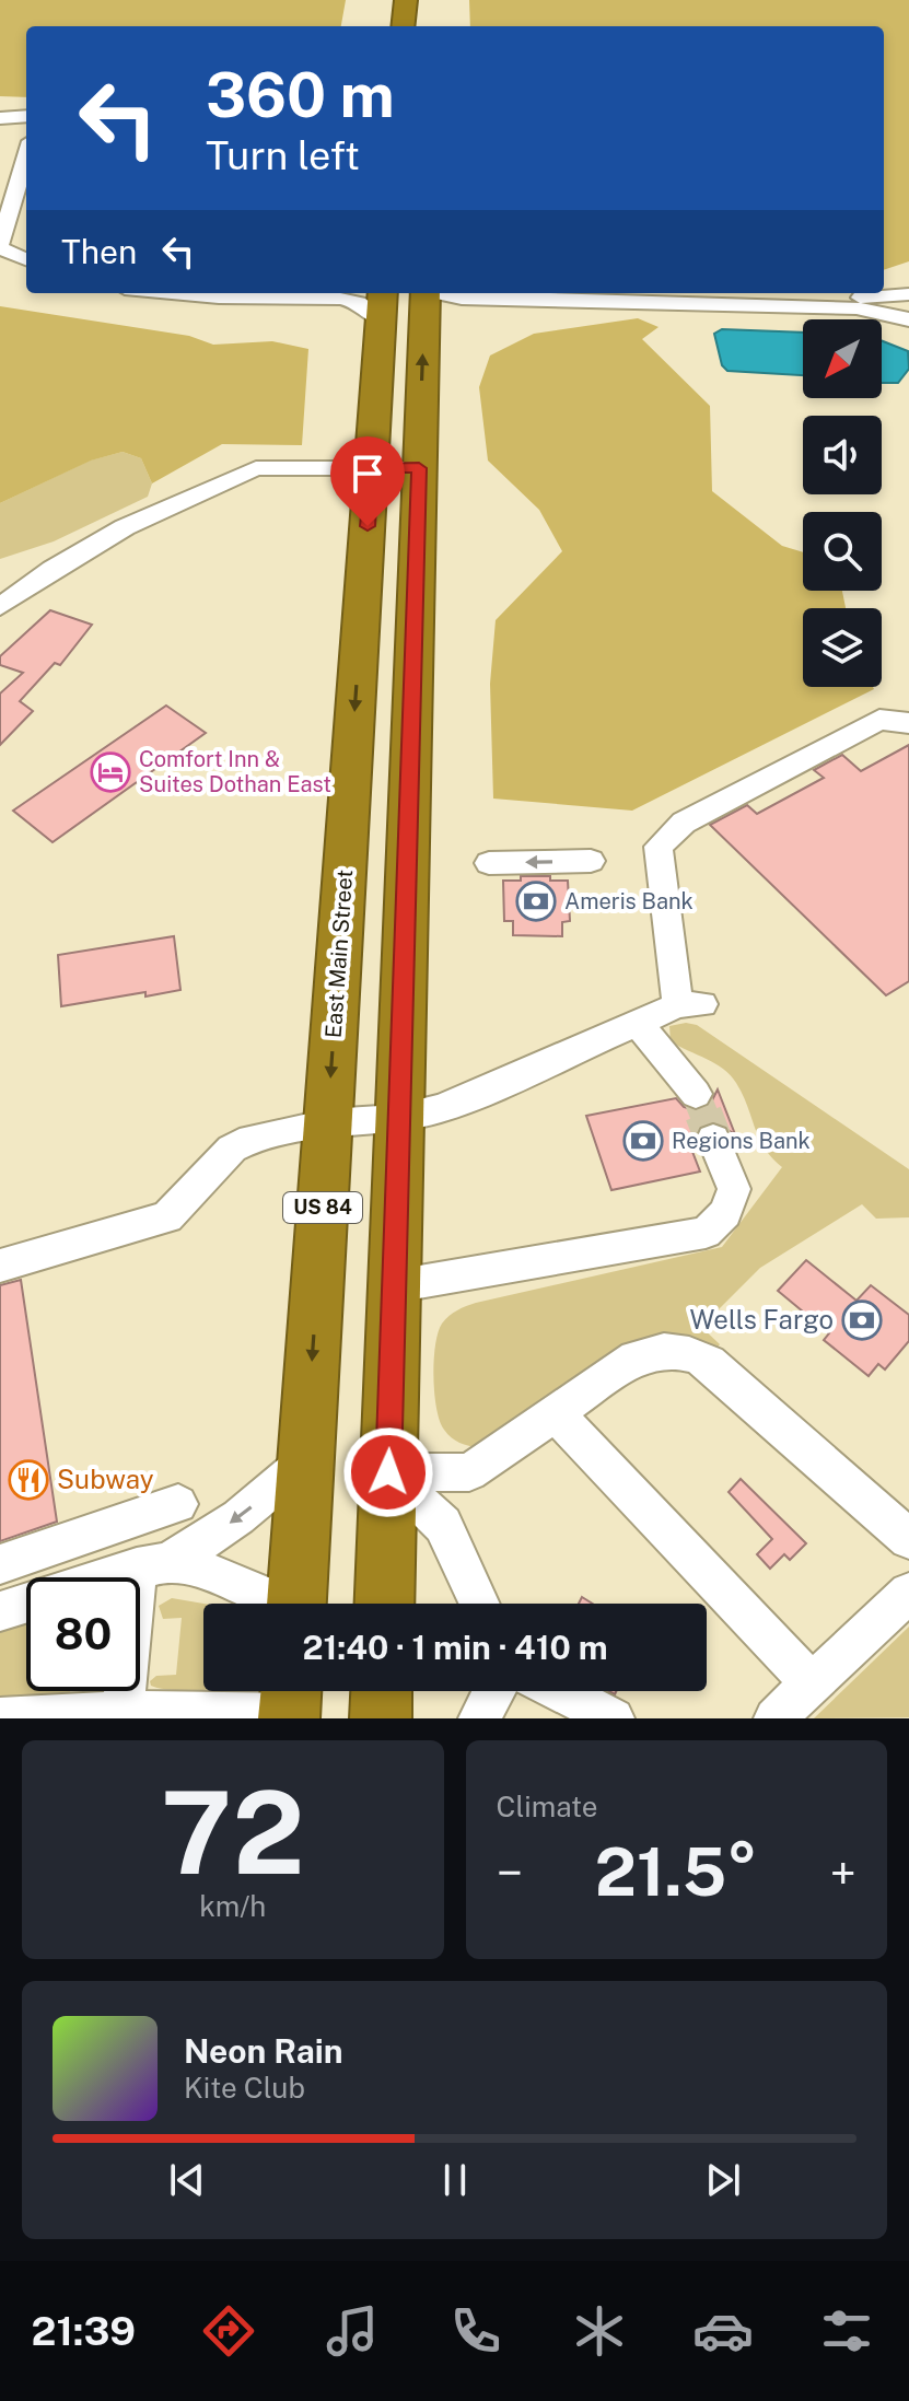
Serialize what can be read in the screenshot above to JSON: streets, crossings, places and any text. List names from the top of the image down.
{
  "streets": {
    "highway": ["East Main Street", "US 84"]
  },
  "places": {
    "hotel": ["Comfort Inn & Suites Dothan East"],
    "bank": ["Ameris Bank", "Regions Bank", "Wells Fargo"],
    "restaurant": ["Subway"]
  },
  "north": "bottom left",
  "page": {
    "turn": ["360 m", "Turn left"],
    "then": "Then",
    "limit": "80",
    "trip": "21:40 · 1 min · 410 m",
    "tile": [
      ["72", "km/h"],
      "Climate"
    ],
    "heat": ["−", "21.5°", "+"],
    "song": ["Neon Rain", "Kite Club"],
    "tabs": "21:39"
  }
}
